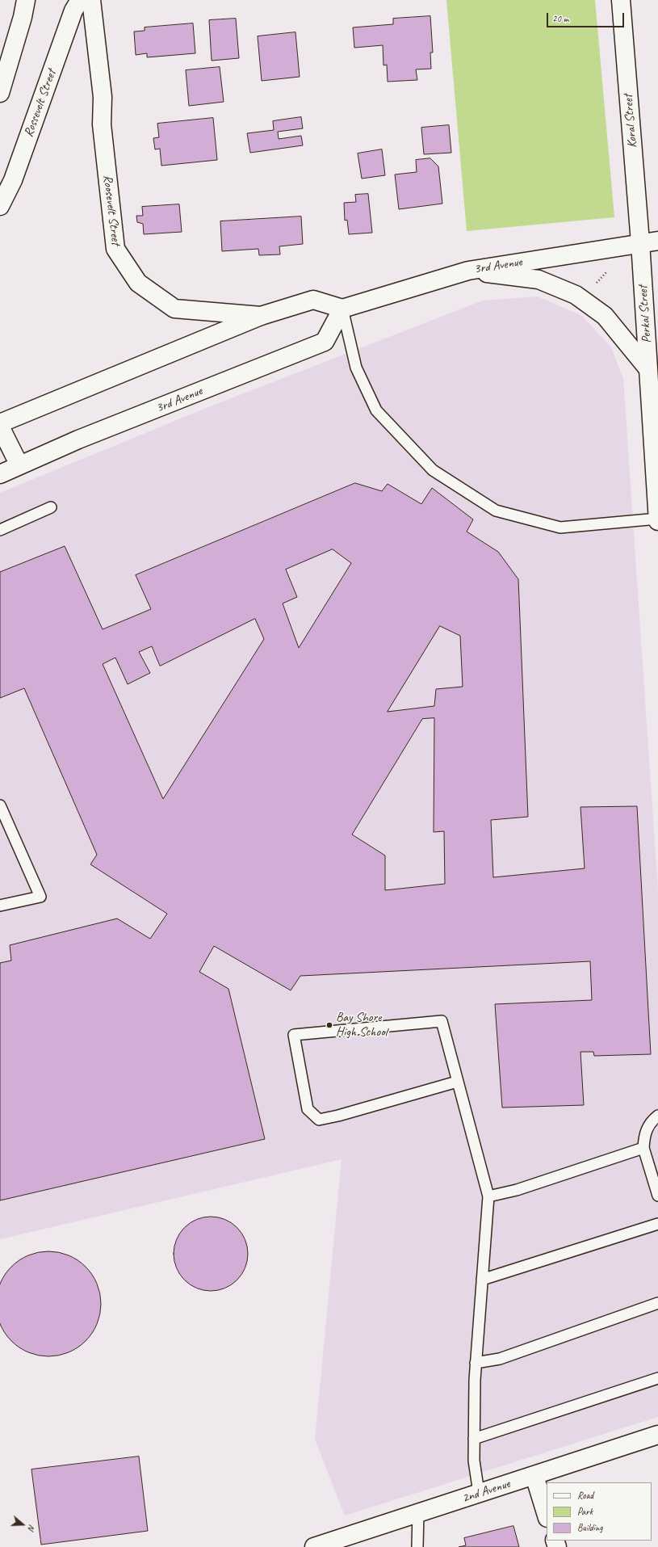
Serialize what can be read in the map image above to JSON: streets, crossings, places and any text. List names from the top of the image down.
{
  "streets": {
    "street": [
      "Rossevelt Street",
      "Koral Street",
      "Roosevelt Street",
      "3rd Avenue",
      "Perkal Street",
      "2nd Avenue"
    ]
  },
  "crossings": [
    ["Koral Street", "3rd Avenue"],
    ["Koral Street", "Perkal Street"],
    ["3rd Avenue", "Perkal Street"]
  ],
  "places": ["Bay Shore High School"],
  "legend": ["Road", "Park", "Building"],
  "scale_bar": "20 m",
  "north": "right"
}
